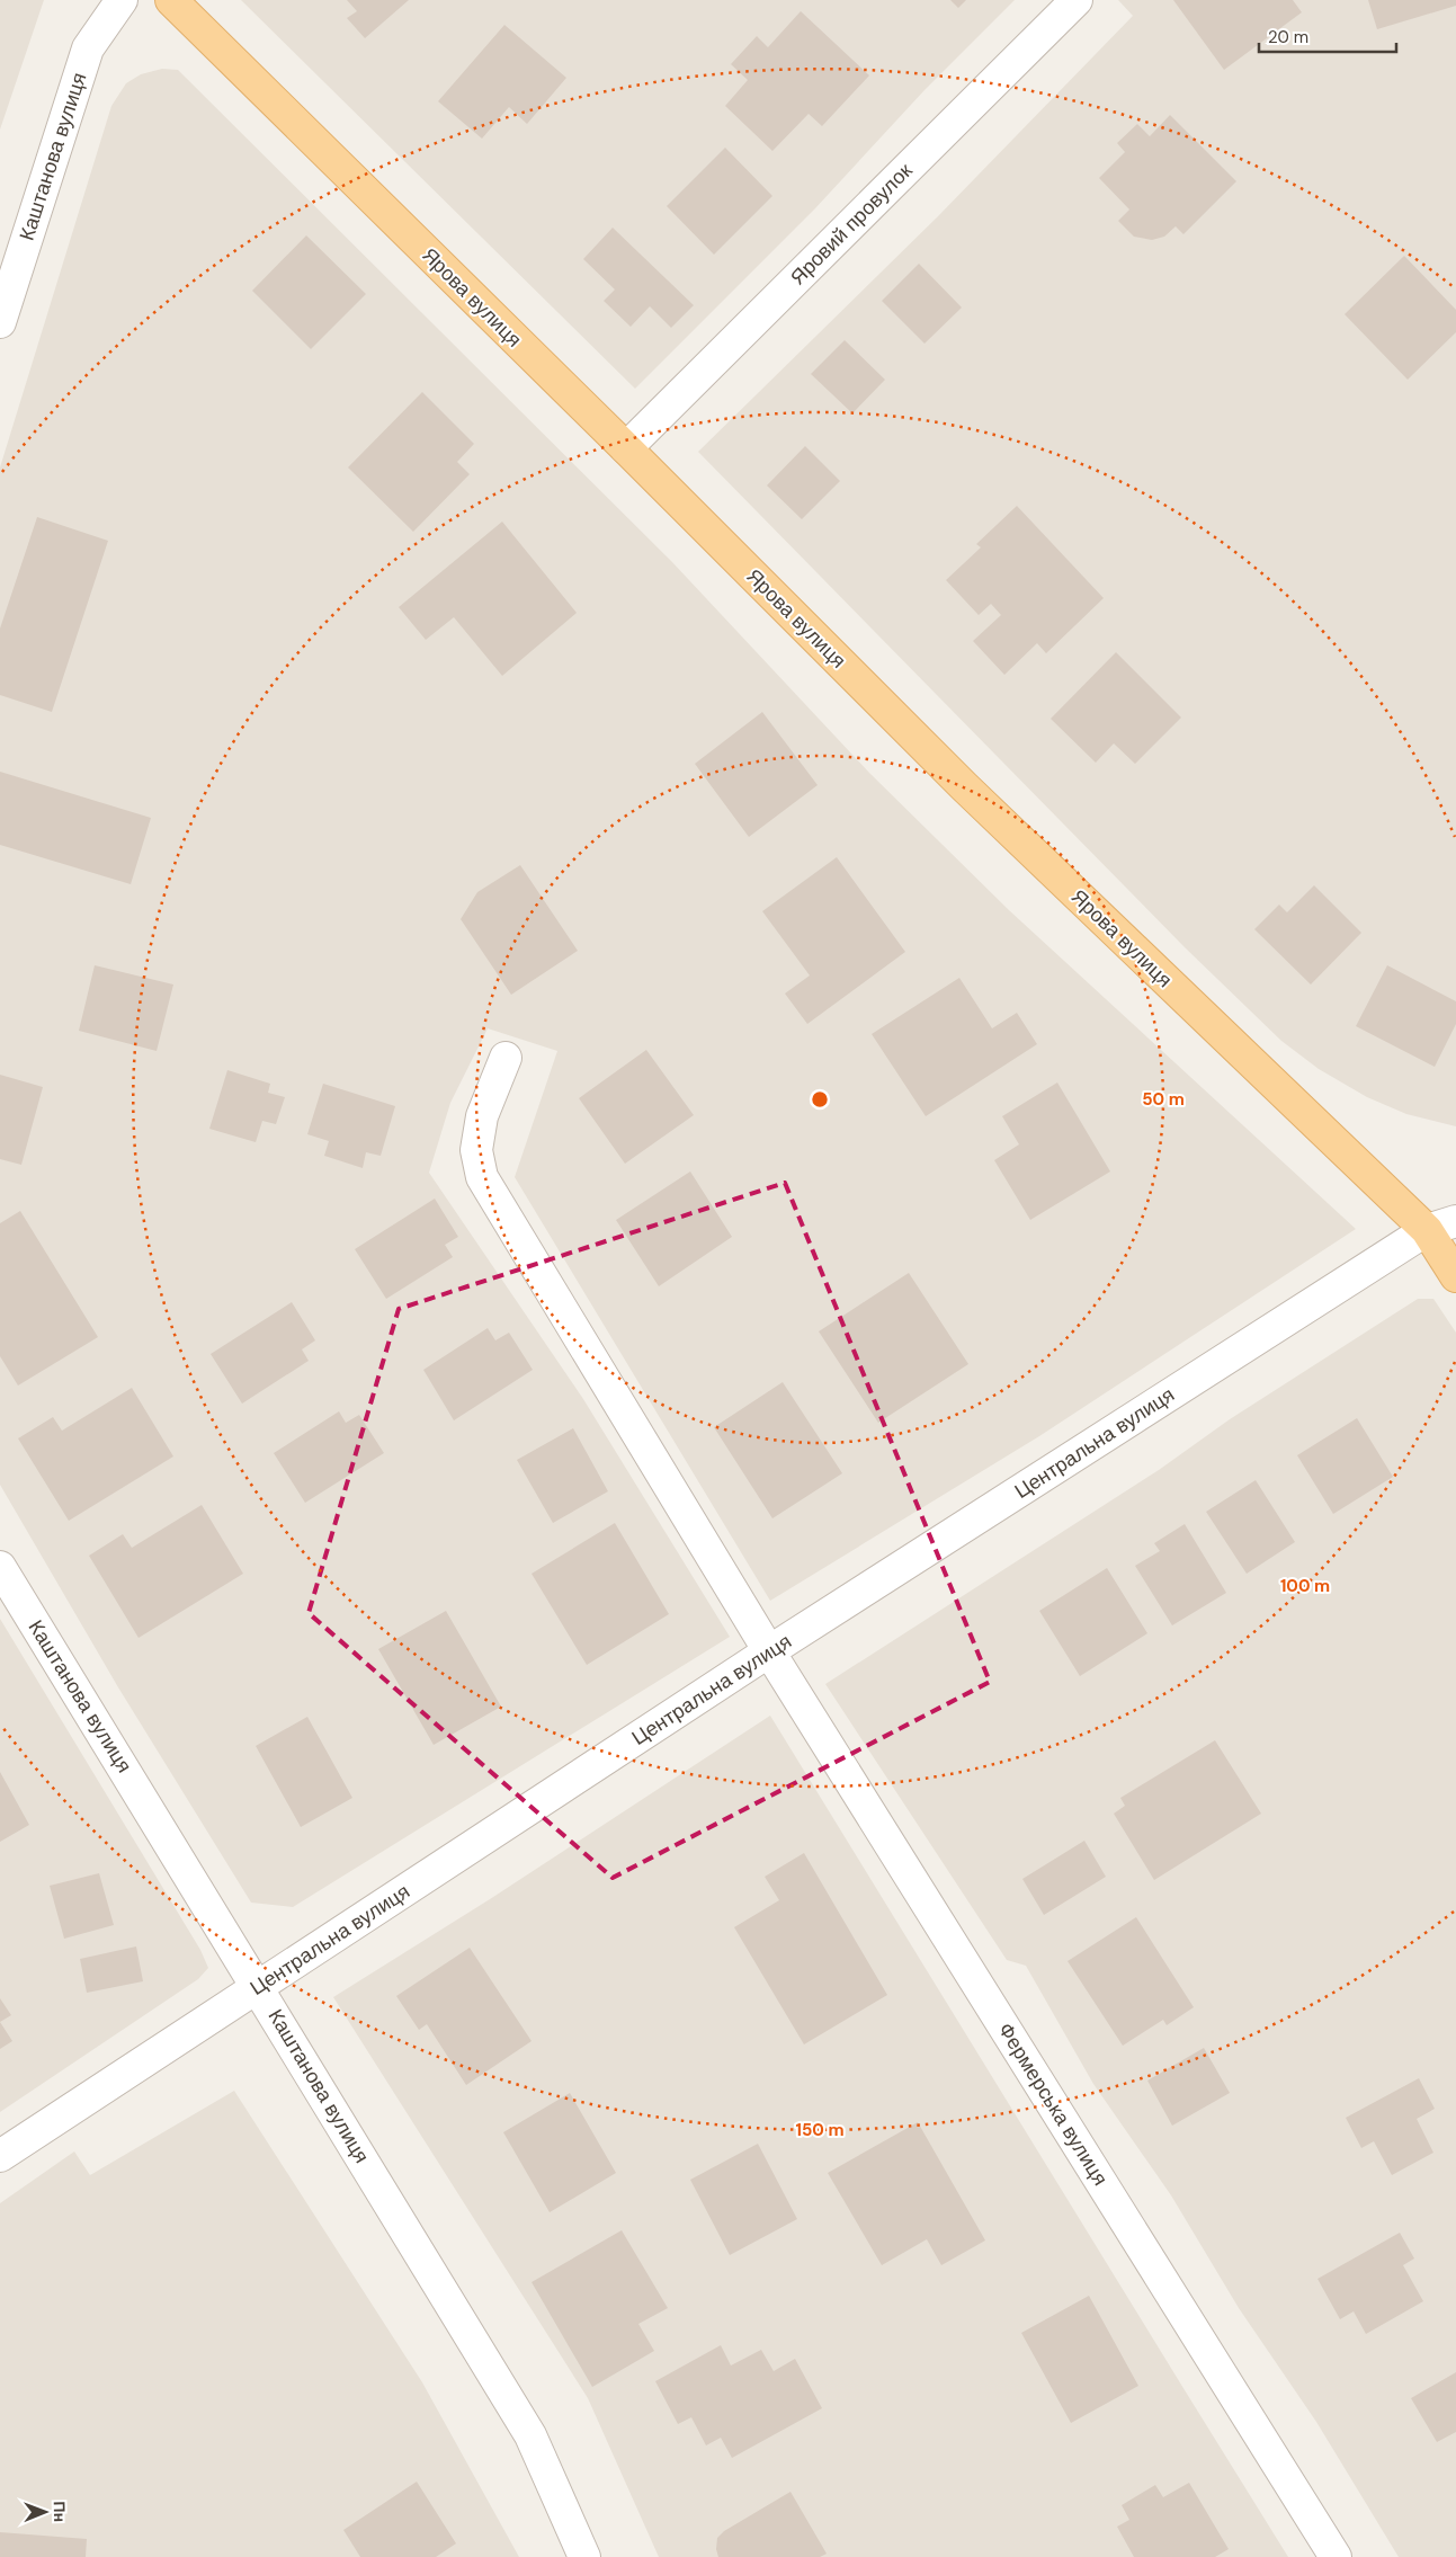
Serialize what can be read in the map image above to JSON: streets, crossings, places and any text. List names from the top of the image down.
{
  "streets": {
    "main road": ["Ярова вулиця"],
    "street": [
      "Каштанова вулиця",
      "Яровий провулок",
      "Центральна вулиця",
      "Фермерська вулиця"
    ]
  },
  "crossings": [
    ["Каштанова вулиця", "Центральна вулиця"],
    ["Яровий провулок", "Ярова вулиця"],
    ["Ярова вулиця", "Центральна вулиця"],
    ["Центральна вулиця", "Фермерська вулиця"]
  ],
  "scale_bar": "20 m",
  "north": "right",
  "rings": ["50 m", "100 m", "150 m"]
}
